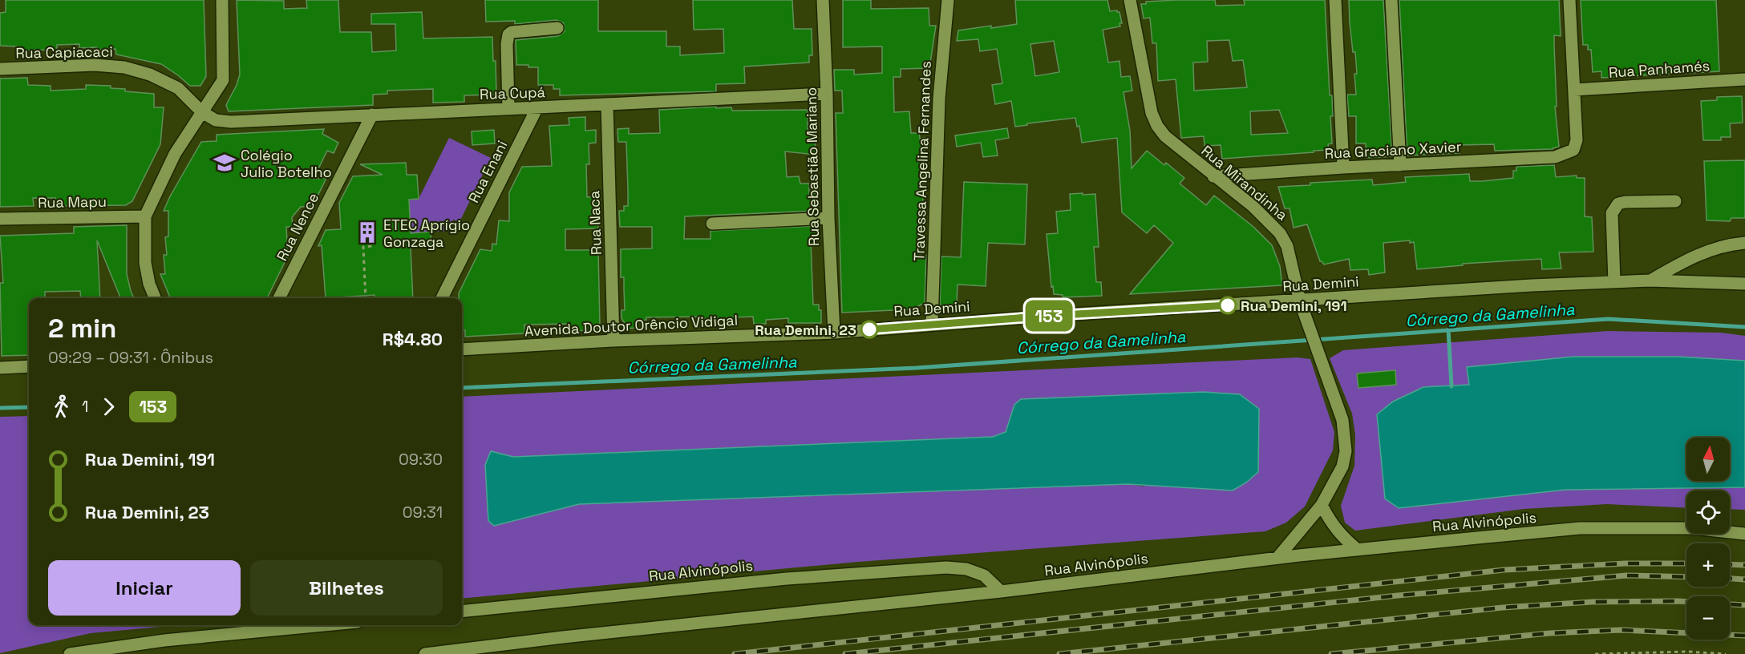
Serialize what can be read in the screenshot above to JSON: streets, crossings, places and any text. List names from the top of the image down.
{
  "streets": {
    "street": [
      "Rua Capiacaci",
      "Rua Panhamés",
      "Rua Cupá",
      "Rua Graciano Xavier",
      "Travessa Angelina Fernandes",
      "Rua Sebastião Mariano",
      "Rua Enani",
      "Rua Mirandinha",
      "Rua Mapu",
      "Rua Naca",
      "Rua Nence",
      "Rua Demini",
      "Avenida Doutor Orêncio Vidigal",
      "Rua Alvinópolis"
    ]
  },
  "crossings": [
    ["Rua Capiacaci", "Rua Cupá"],
    ["Rua Panhamés", "Rua Graciano Xavier"],
    ["Rua Cupá", "Rua Sebastião Mariano"],
    ["Rua Cupá", "Rua Enani"],
    ["Rua Cupá", "Rua Naca"],
    ["Rua Cupá", "Rua Nence"],
    ["Rua Graciano Xavier", "Rua Mirandinha"],
    ["Travessa Angelina Fernandes", "Rua Demini"],
    ["Rua Sebastião Mariano", "Rua Demini"],
    ["Rua Sebastião Mariano", "Avenida Doutor Orêncio Vidigal"],
    ["Rua Mirandinha", "Rua Demini"],
    ["Rua Mirandinha", "Rua Alvinópolis"],
    ["Rua Naca", "Avenida Doutor Orêncio Vidigal"],
    ["Rua Demini", "Avenida Doutor Orêncio Vidigal"]
  ],
  "water": ["Córrego da Gamelinha"],
  "places": {
    "school or university": ["Colégio Julio Botelho"],
    "building": ["ETEC Aprígio Gonzaga"],
    "other": ["Rua Demini, 191", "Rua Demini, 23"]
  },
  "lines": ["bus line 153"],
  "north": "top",
  "page": {
    "on_map": "153",
    "heading": ["2 min", "09:29 – 09:31 · Ônibus", "R$4.80"],
    "legs": ["1", "153"],
    "list": [
      {
        "name": "Rua Demini, 191",
        "value": "09:30"
      },
      {
        "name": "Rua Demini, 23",
        "value": "09:31"
      }
    ],
    "map_buttons": ["+", "−"],
    "buttons": ["Iniciar", "Bilhetes"]
  }
}
